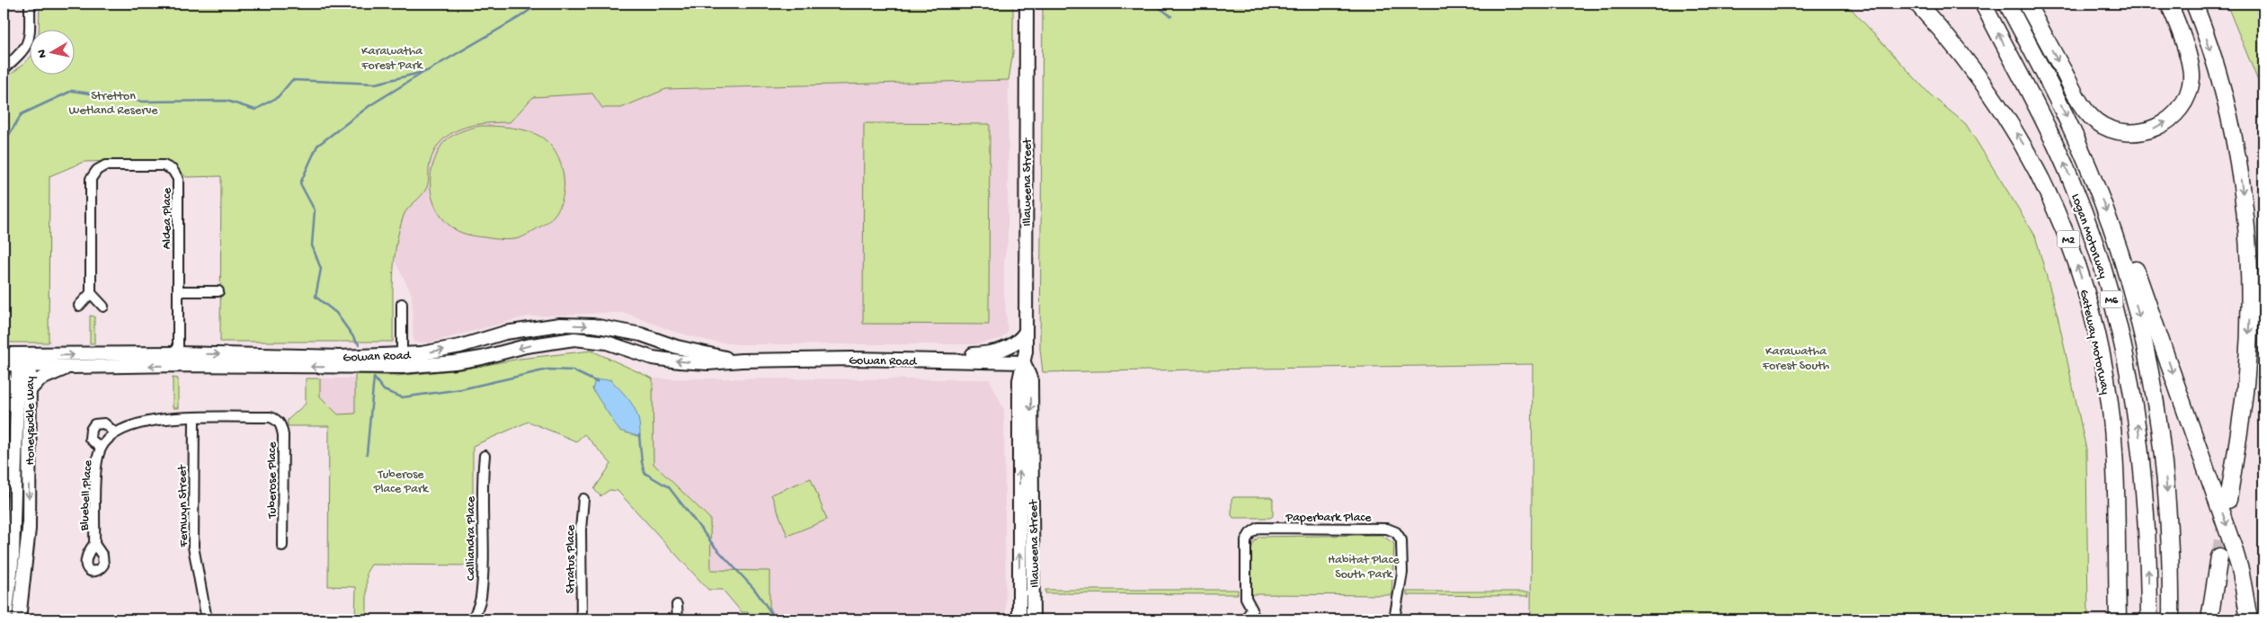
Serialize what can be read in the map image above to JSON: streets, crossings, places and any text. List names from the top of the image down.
{
  "streets": {
    "highway": [
      "Logan Motorway",
      "M2",
      "M6",
      "Gateway Motorway"
    ],
    "main road": ["Illaweena Street", "Gowan Road", "Honeysuckle Way"],
    "street": [
      "Aldea Place",
      "Tuberose Place",
      "Bluebell Place",
      "Fernwyn Street",
      "Paperbark Place",
      "Calliandra Place",
      "Stratus Place"
    ]
  },
  "crossings": [
    ["Illaweena Street", "Gowan Road"],
    ["Aldea Place", "Gowan Road"],
    ["Gowan Road", "Honeysuckle Way"],
    ["Tuberose Place", "Fernwyn Street"]
  ],
  "parks": [
    "Karawatha Forest Park",
    "Stretton Wetland Reserve",
    "Karawatha Forest South",
    "Tuberose Place Park",
    "Habitat Place South Park"
  ],
  "north": "left"
}
